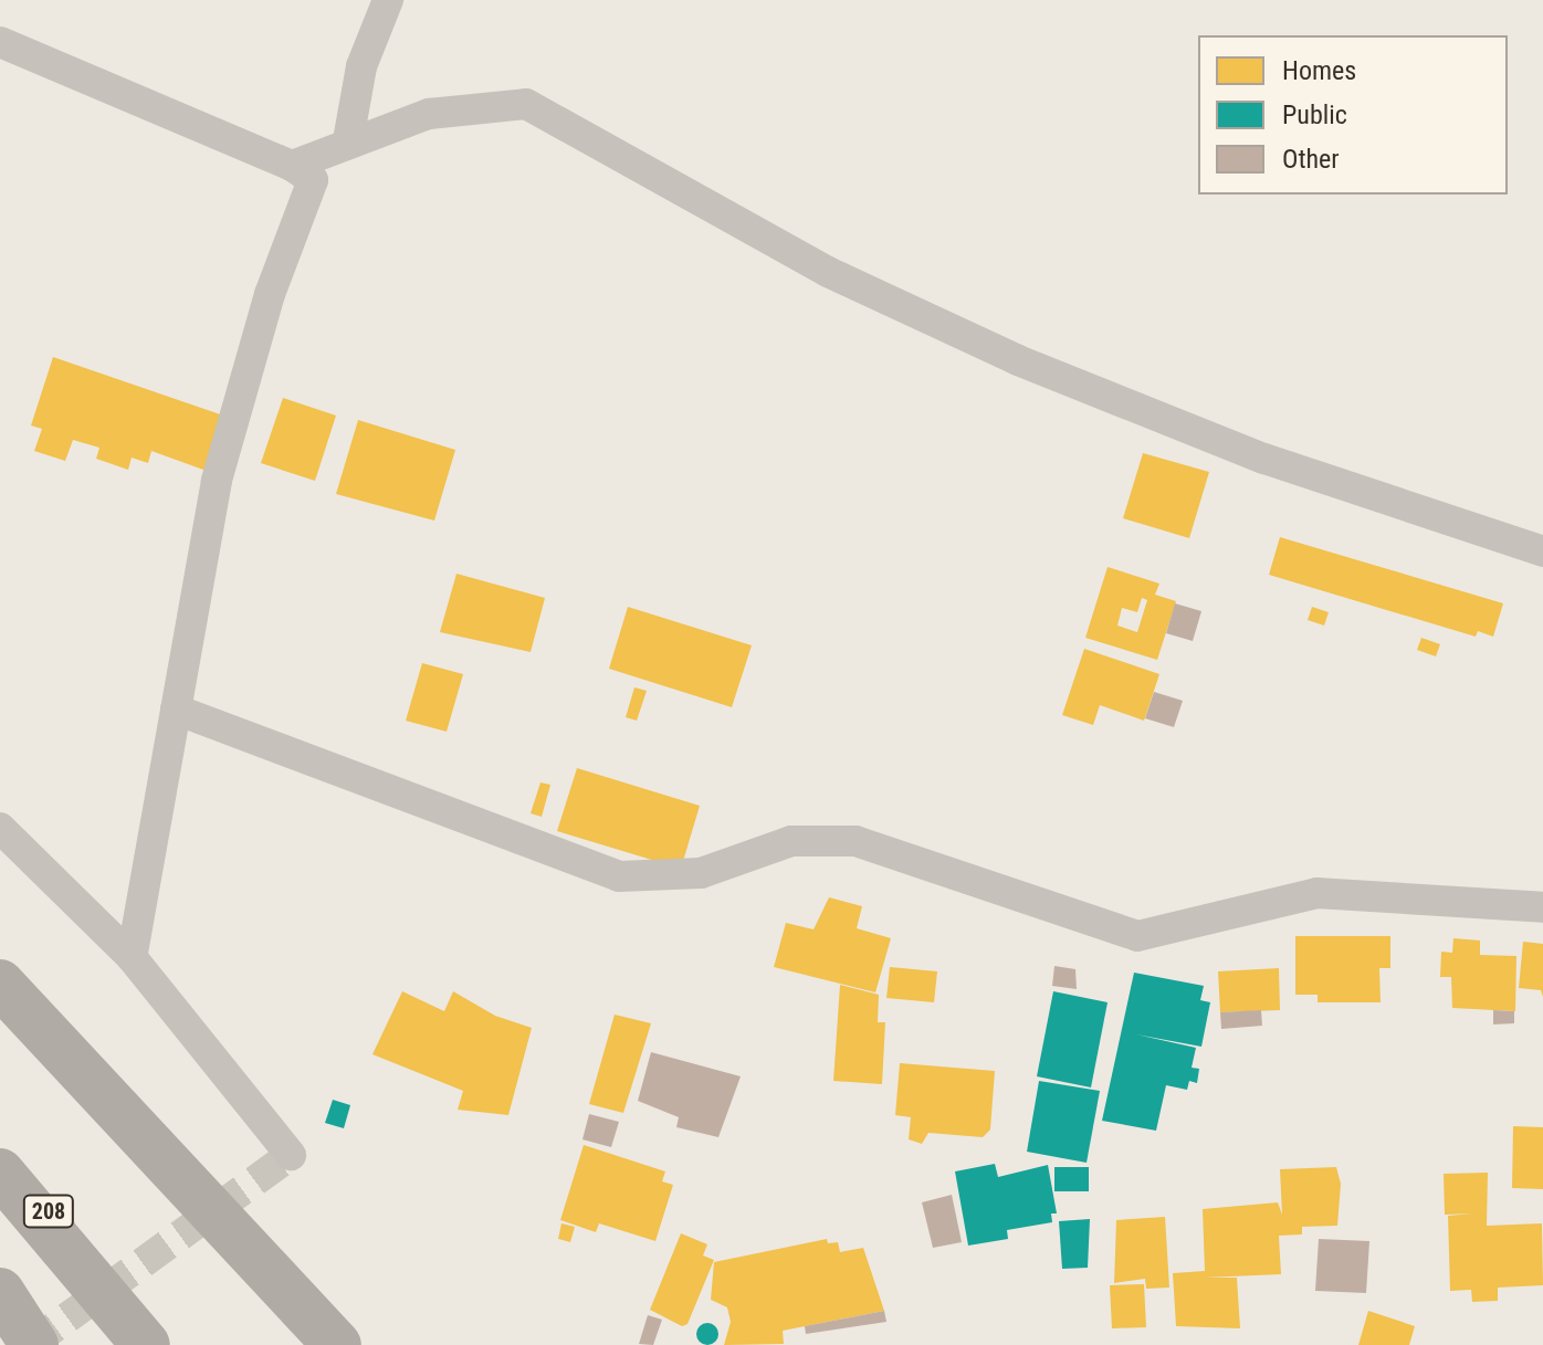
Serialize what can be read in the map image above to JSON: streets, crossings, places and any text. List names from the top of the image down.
{
  "streets": {
    "highway": ["208"]
  },
  "legend": ["Homes", "Public", "Other"]
}
